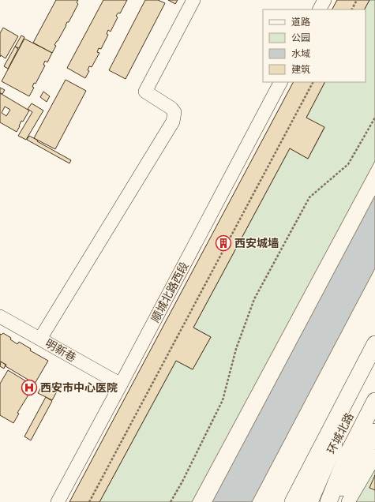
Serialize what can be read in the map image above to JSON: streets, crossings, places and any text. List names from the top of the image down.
{
  "streets": {
    "main road": ["环城北路"],
    "street": ["顺城北路西段", "明新巷"]
  },
  "crossings": [
    ["顺城北路西段", "明新巷"]
  ],
  "places": {
    "building": ["西安城墙"],
    "hospital": ["西安市中心医院"]
  },
  "legend": [
    "道路",
    "公园",
    "水域",
    "建筑"
  ]
}
